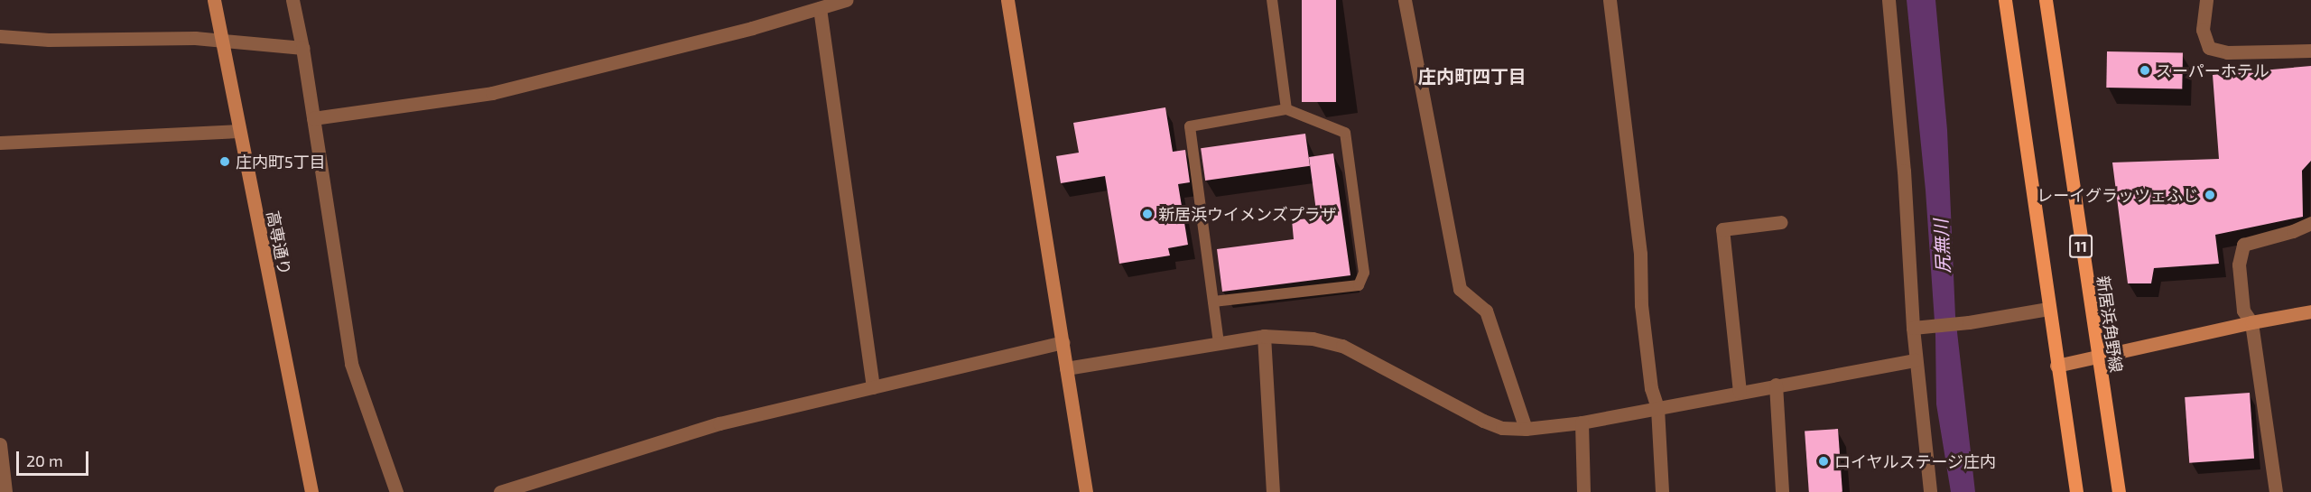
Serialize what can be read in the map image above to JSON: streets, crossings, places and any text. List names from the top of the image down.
{
  "streets": {
    "main road": ["11", "新居浜角野線"],
    "street": ["高専通り"]
  },
  "districts": ["庄内町四丁目"],
  "water": ["尻無川"],
  "places": [
    "スーパーホテル",
    "庄内町5丁目",
    "レーイグラッツェふじ",
    "新居浜ウイメンズプラザ",
    "ロイヤルステージ庄内"
  ],
  "scale_bar": "20 m"
}
